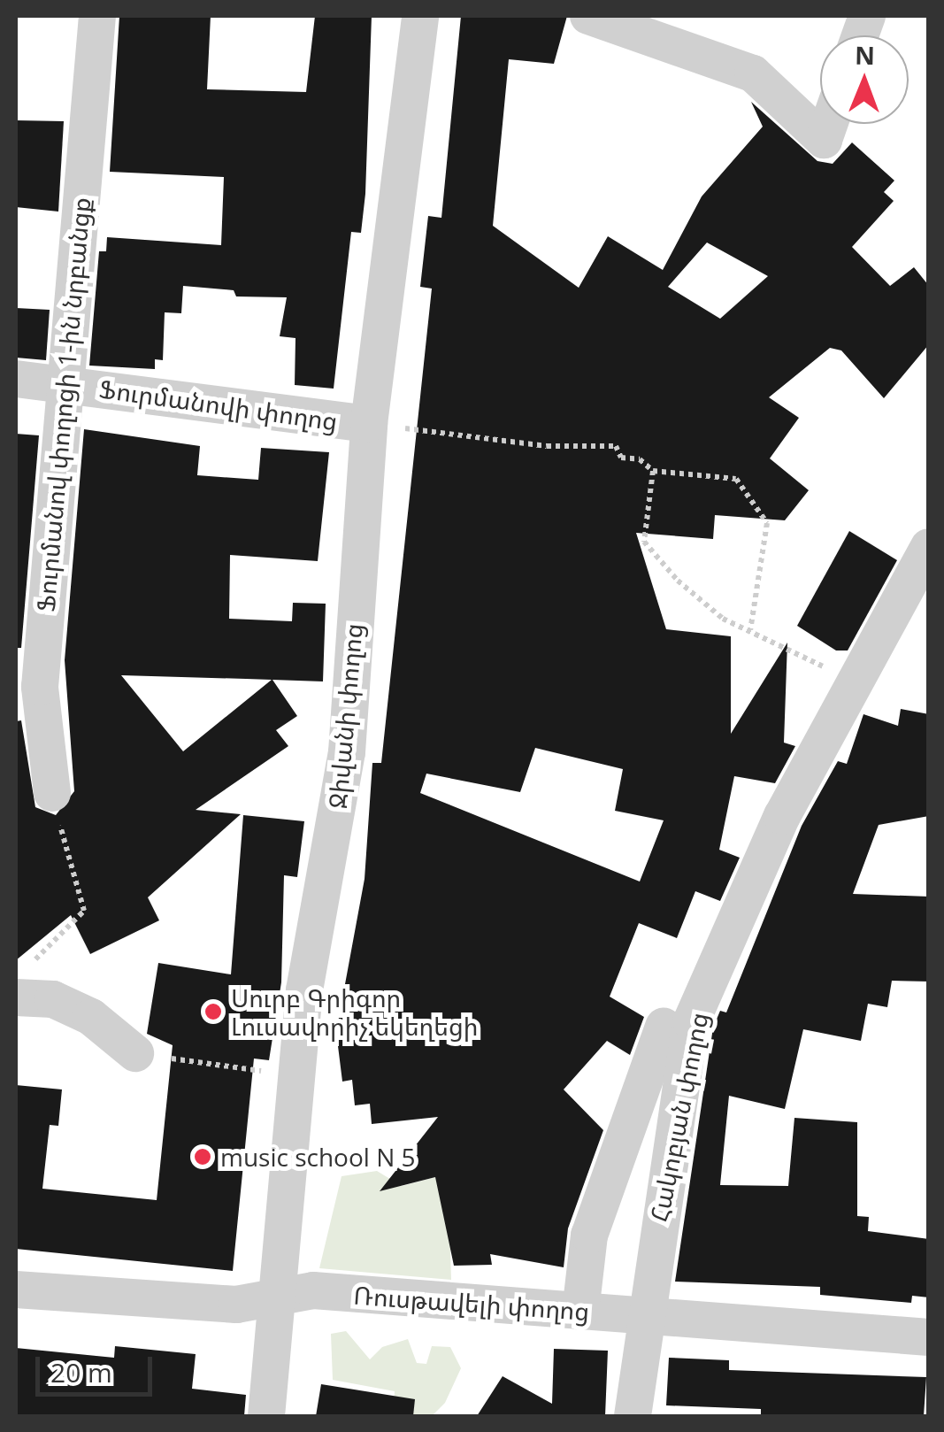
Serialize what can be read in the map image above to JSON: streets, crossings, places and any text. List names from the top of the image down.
{
  "streets": {
    "street": [
      "Ֆուրմանով փողոցի 1-ին նրբանցք",
      "Ֆուրմանովի փողոց",
      "Ջիվանի փողոց",
      "Հակոբյան փողոց",
      "Ռուսթավելի փողոց"
    ]
  },
  "crossings": [
    ["Ֆուրմանով փողոցի 1-ին նրբանցք", "Ֆուրմանովի փողոց"],
    ["Ֆուրմանովի փողոց", "Ջիվանի փողոց"],
    ["Ջիվանի փողոց", "Ռուսթավելի փողոց"],
    ["Հակոբյան փողոց", "Ռուսթավելի փողոց"]
  ],
  "places": ["Սուրբ Գրիգոր Լուսավորիչ եկեղեցի", "music school N 5"],
  "scale_bar": "20 m",
  "north": "top"
}
